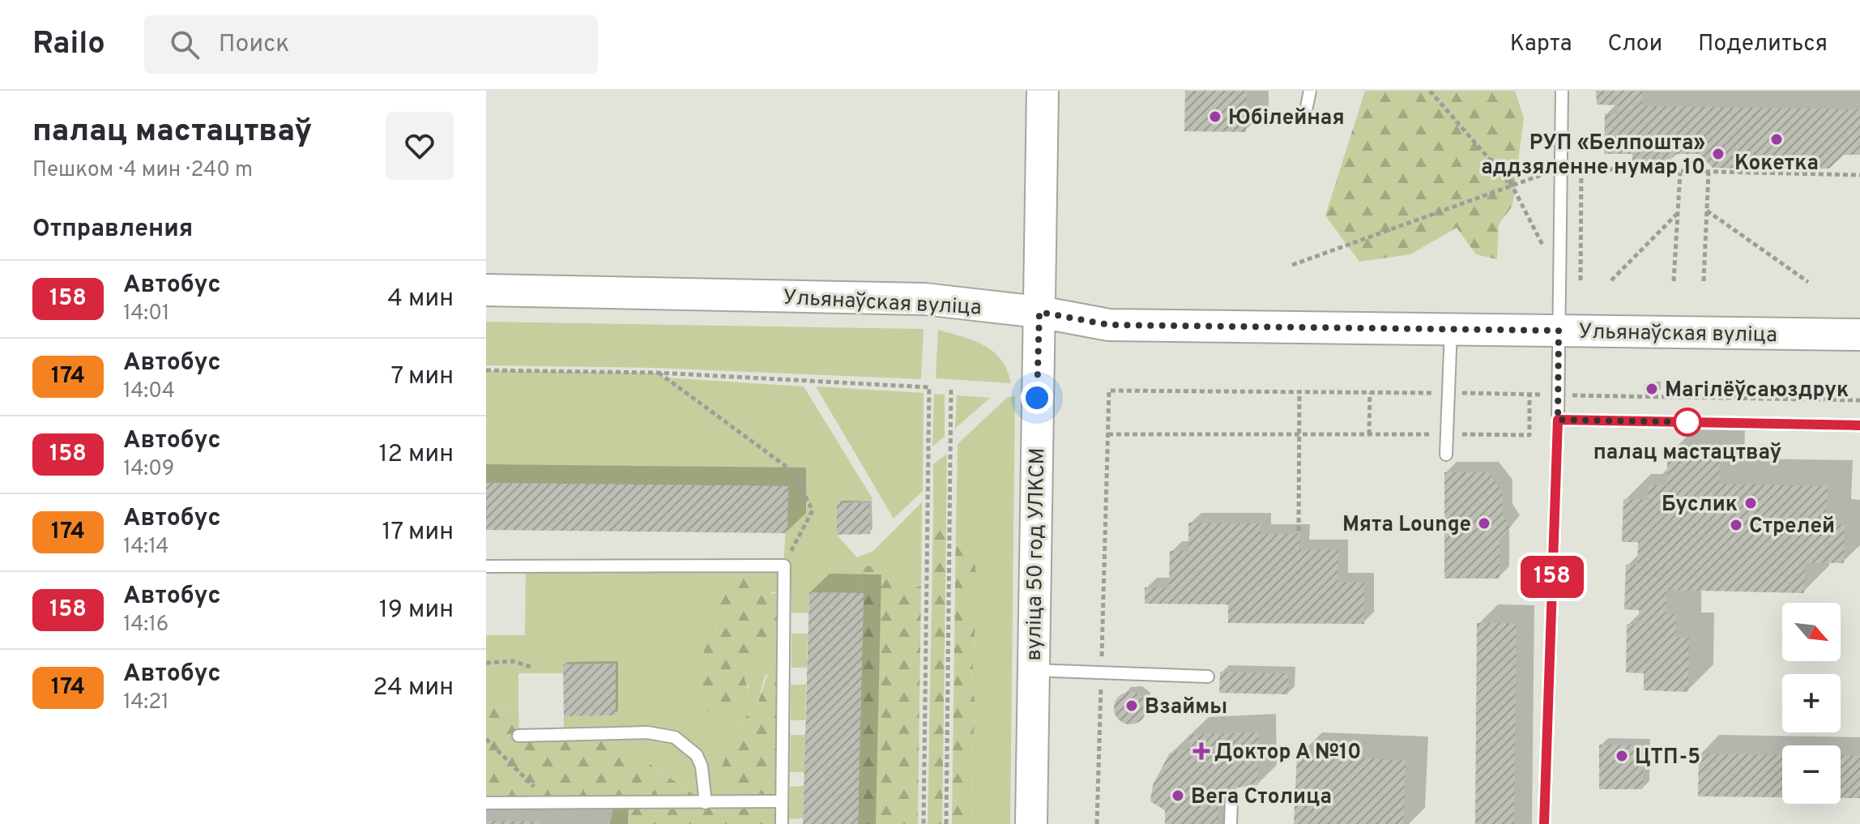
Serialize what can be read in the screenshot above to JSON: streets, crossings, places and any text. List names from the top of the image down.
{
  "streets": {
    "main road": ["Ульянаўская вуліца", "вуліца 50 год УЛКСМ"]
  },
  "crossings": [
    ["Ульянаўская вуліца", "вуліца 50 год УЛКСМ"]
  ],
  "places": {
    "other": [
      "Юбілейная",
      "Кокетка",
      "РУП «Белпошта» аддзяленне нумар 10",
      "Магілёўсаюздрук",
      "палац мастацтваў",
      "Буслик",
      "Мята Lounge",
      "Стрелей",
      "Взаймы",
      "ЦТП-5",
      "Вега Столица"
    ],
    "health": ["Доктор А №10"]
  },
  "lines": ["bus line 158"],
  "north": "bottom right",
  "page": {
    "header": "Railo",
    "search": "Поиск",
    "nav": ["Карта", "Слои", "Поделиться"],
    "heading": [
      ["палац мастацтваў", "Пешком · 4 мин · 240 m"],
      "Отправления"
    ],
    "on_map": "158",
    "list": [
      {
        "mark": "158",
        "name": "Автобус",
        "note": "14:01",
        "value": "4 мин"
      },
      {
        "mark": "174",
        "name": "Автобус",
        "note": "14:04",
        "value": "7 мин"
      },
      {
        "mark": "158",
        "name": "Автобус",
        "note": "14:09",
        "value": "12 мин"
      },
      {
        "mark": "174",
        "name": "Автобус",
        "note": "14:14",
        "value": "17 мин"
      },
      {
        "mark": "158",
        "name": "Автобус",
        "note": "14:16",
        "value": "19 мин"
      },
      {
        "mark": "174",
        "name": "Автобус",
        "note": "14:21",
        "value": "24 мин"
      }
    ],
    "map_buttons": ["+", "−"]
  }
}
